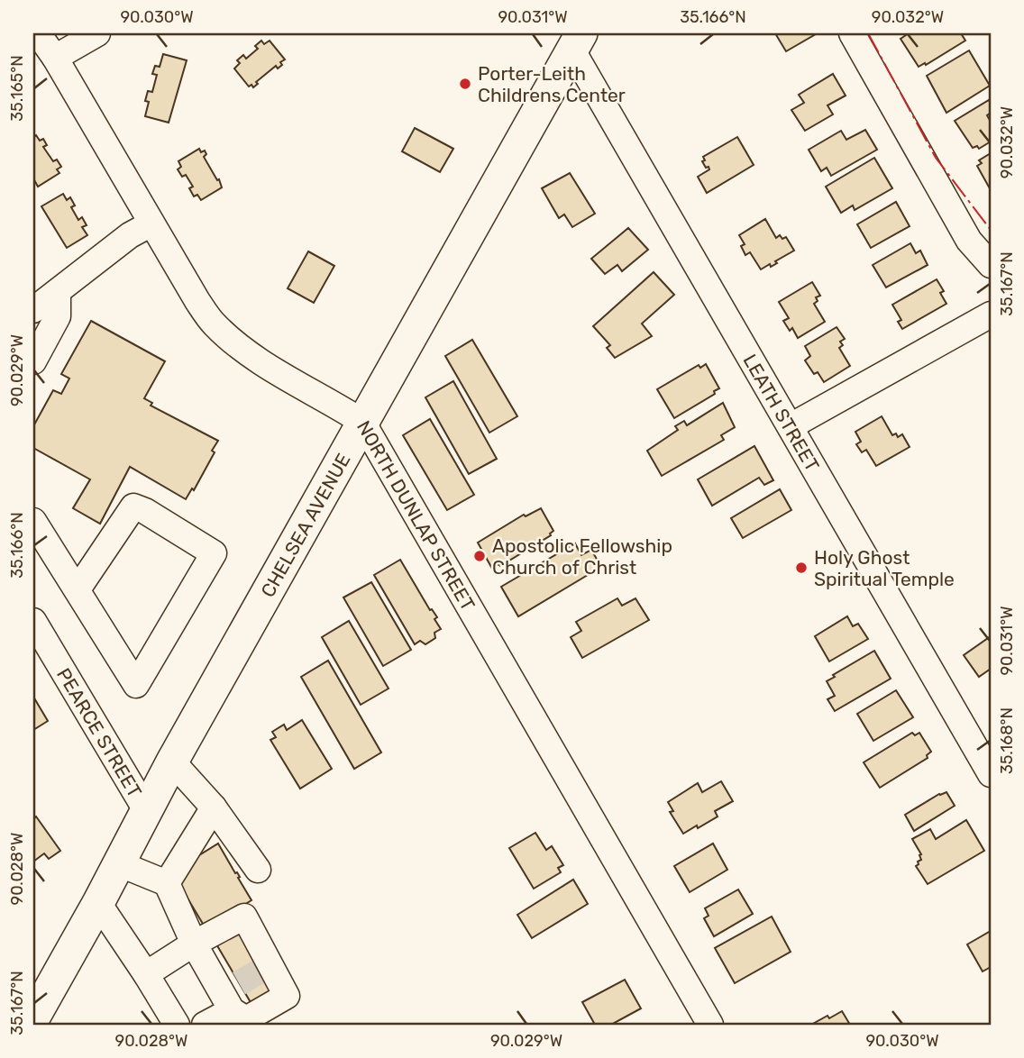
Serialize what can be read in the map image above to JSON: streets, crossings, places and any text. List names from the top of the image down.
{
  "streets": {
    "main road": ["CHELSEA AVENUE"],
    "street": ["LEATH STREET", "NORTH DUNLAP STREET", "PEARCE STREET"]
  },
  "crossings": [
    ["LEATH STREET", "CHELSEA AVENUE"],
    ["NORTH DUNLAP STREET", "CHELSEA AVENUE"],
    ["CHELSEA AVENUE", "PEARCE STREET"]
  ],
  "places": ["Porter-Leith Childrens Center", "Apostolic Fellowship Church of Christ", "Holy Ghost Spiritual Temple"],
  "coordinates": [
    "90.030°W",
    "90.031°W",
    "35.166°N",
    "90.032°W",
    "35.165°N",
    "35.167°N",
    "90.029°W",
    "35.168°N",
    "90.028°W"
  ]
}
